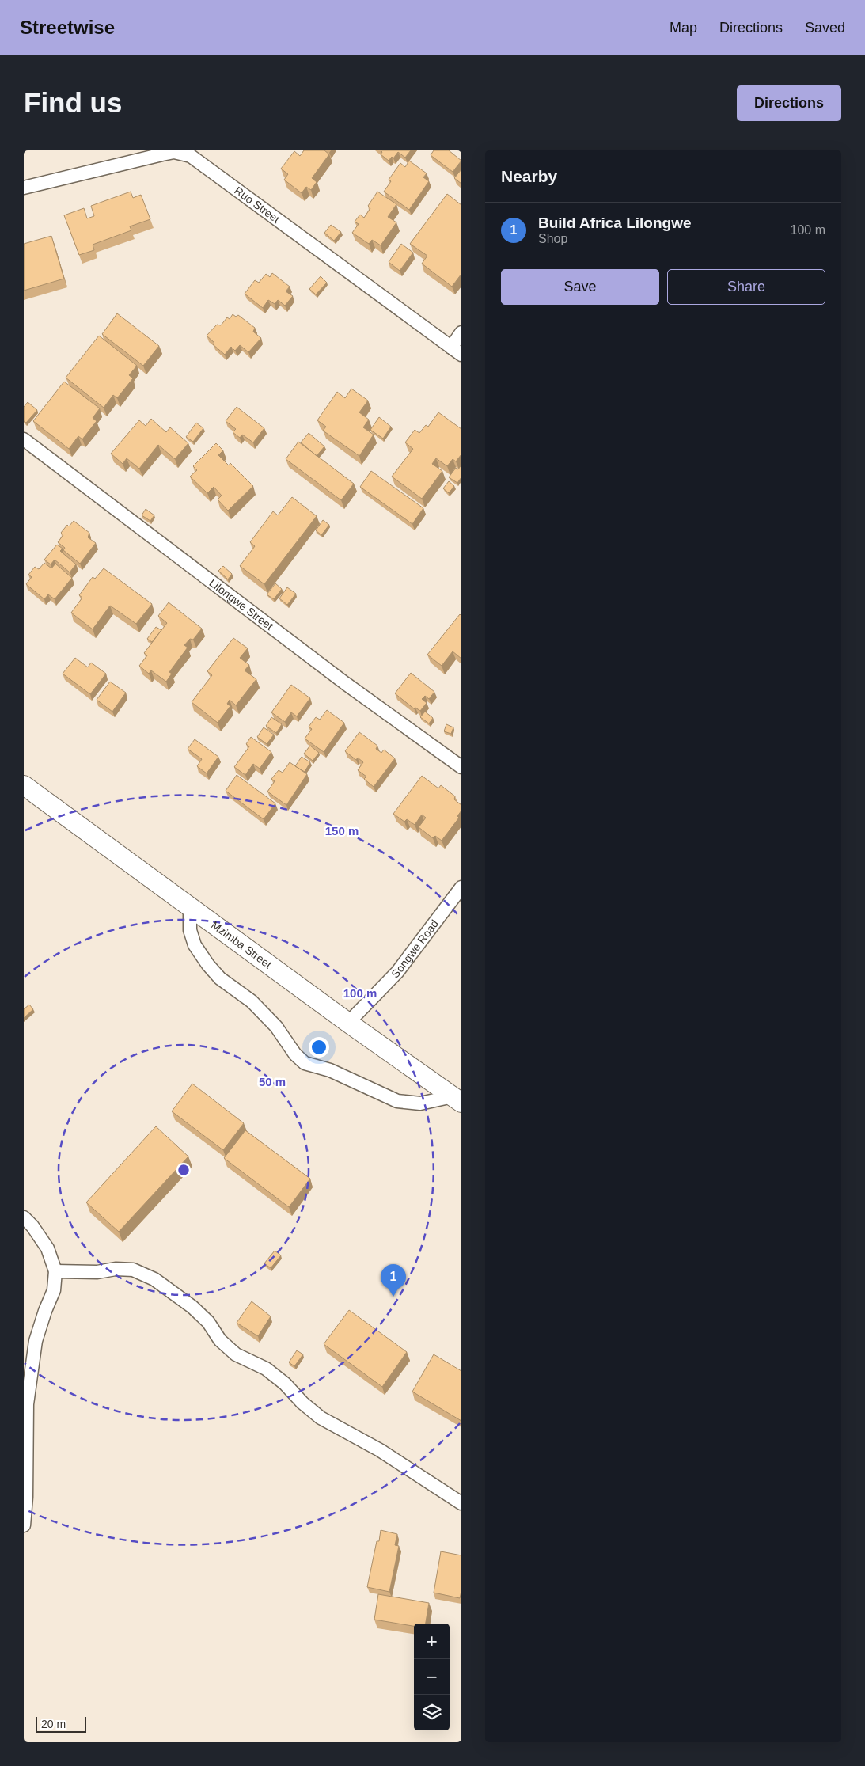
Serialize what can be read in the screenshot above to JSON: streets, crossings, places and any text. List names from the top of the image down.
{
  "streets": {
    "main road": ["Mzimba Street"],
    "street": ["Ruo Street", "Lilongwe Street", "Songwe Road"]
  },
  "crossings": [
    ["Mzimba Street", "Songwe Road"]
  ],
  "scale_bar": "20 m",
  "page": {
    "header": "Streetwise",
    "nav": ["Map", "Directions", "Saved"],
    "buttons": [
      "Directions",
      ["Save", "Share"]
    ],
    "title": "Find us",
    "heading": "Nearby",
    "list": [
      {
        "mark": "1",
        "name": "Build Africa Lilongwe",
        "note": "Shop",
        "value": "100 m"
      }
    ],
    "pins": "1",
    "map_buttons": ["+", "−"],
    "scale": "20 m"
  },
  "rings": ["150 m", "100 m", "50 m"]
}
